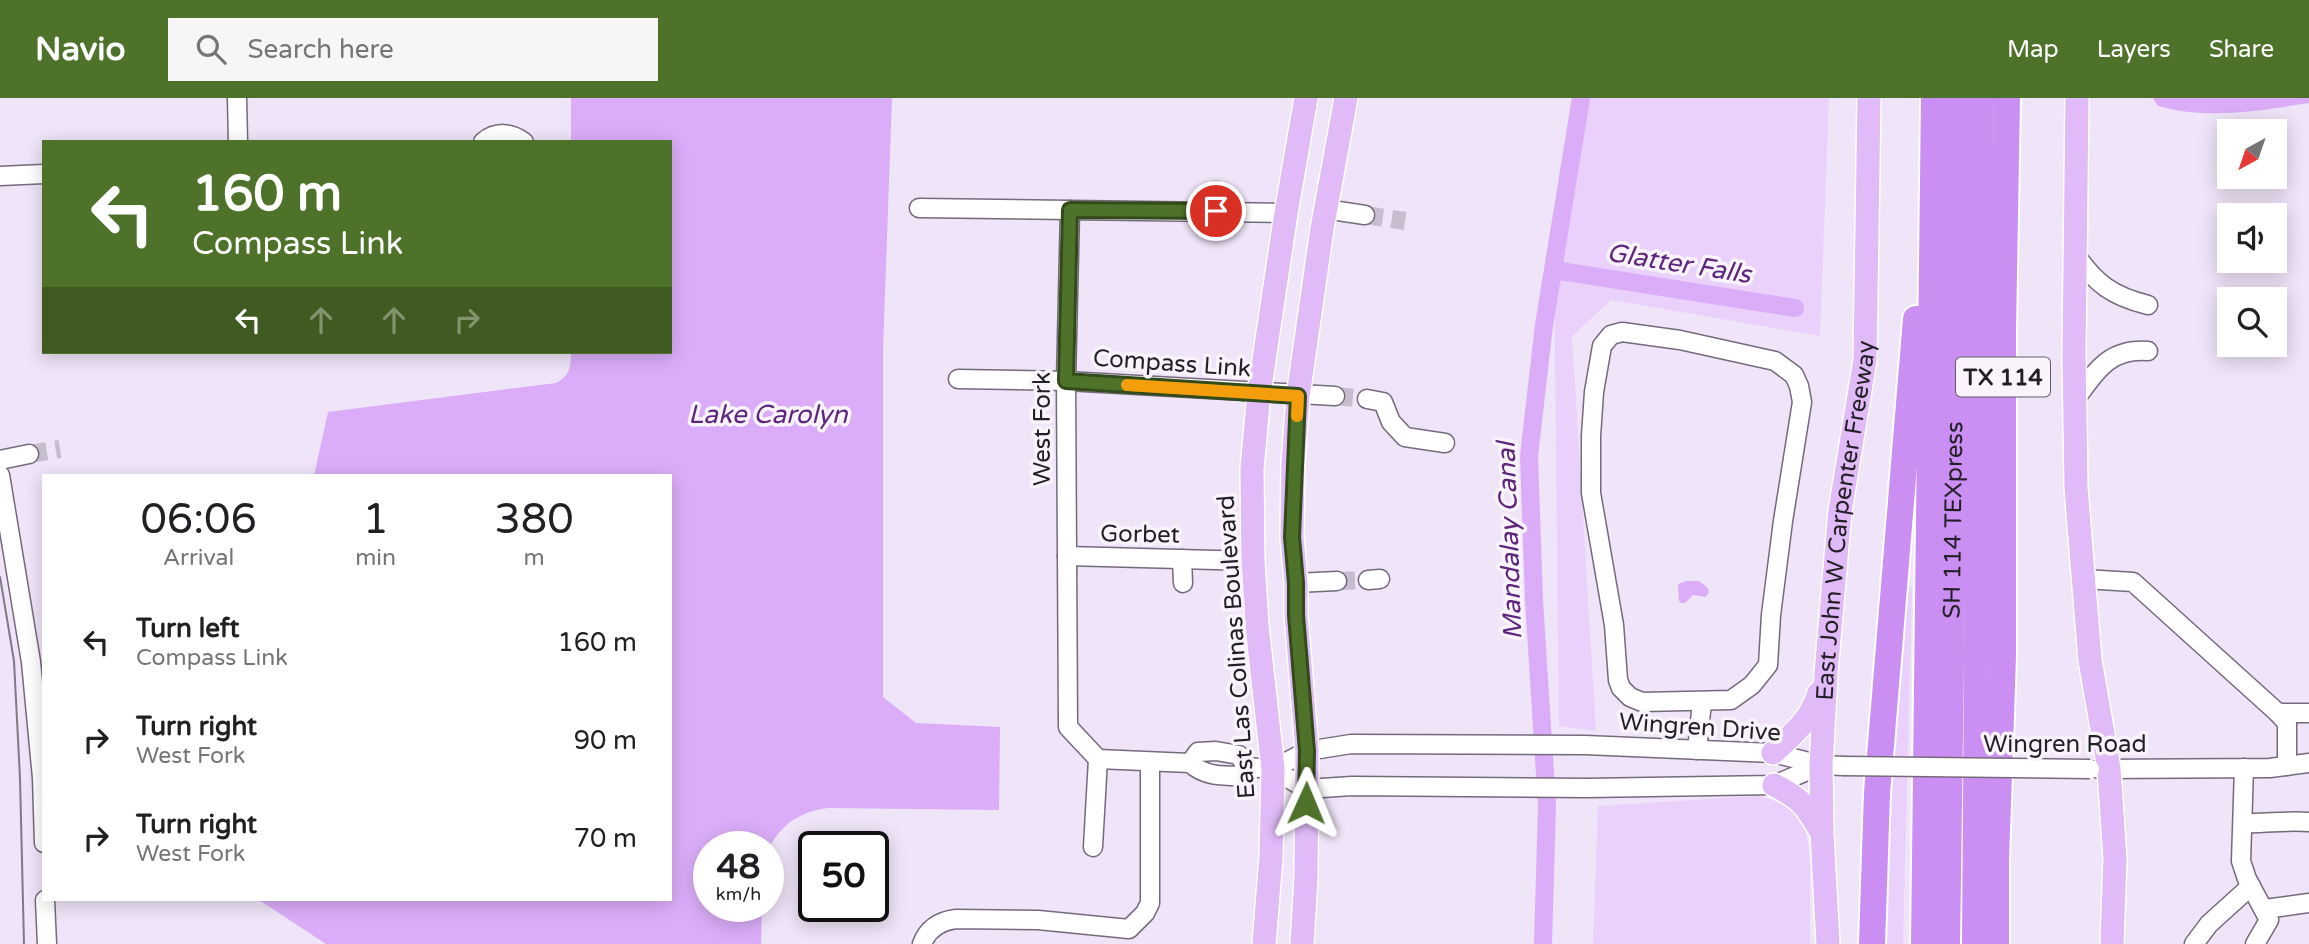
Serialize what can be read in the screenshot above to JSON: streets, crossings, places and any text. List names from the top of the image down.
{
  "streets": {
    "highway": ["TX 114", "SH 114 TEXpress"],
    "main road": ["East John W Carpenter Freeway", "East Las Colinas Boulevard"],
    "street": [
      "Compass Link",
      "West Fork",
      "Gorbet",
      "Wingren Drive",
      "Wingren Road"
    ]
  },
  "crossings": [
    ["Compass Link", "West Fork"],
    ["Compass Link", "East Las Colinas Boulevard"],
    ["TX 114", "Wingren Road"],
    ["West Fork", "Gorbet"],
    ["East John W Carpenter Freeway", "Wingren Drive"],
    ["East John W Carpenter Freeway", "Wingren Road"],
    ["Gorbet", "East Las Colinas Boulevard"],
    ["East Las Colinas Boulevard", "Wingren Drive"],
    ["Wingren Drive", "Wingren Road"]
  ],
  "water": ["Glatter Falls", "Lake Carolyn", "Mandalay Canal"],
  "north": "bottom left",
  "page": {
    "header": "Navio",
    "search": "Search here",
    "nav": ["Map", "Layers", "Share"],
    "turn": ["160 m", "Compass Link"],
    "eta": [
      "06:06",
      "Arrival",
      "1",
      "min",
      "380",
      "m"
    ],
    "list": [
      {
        "name": "Turn left",
        "note": "Compass Link",
        "value": "160 m"
      },
      {
        "name": "Turn right",
        "note": "West Fork",
        "value": "90 m"
      },
      {
        "name": "Turn right",
        "note": "West Fork",
        "value": "70 m"
      }
    ],
    "speed": "48 km/h",
    "limit": "50"
  }
}
